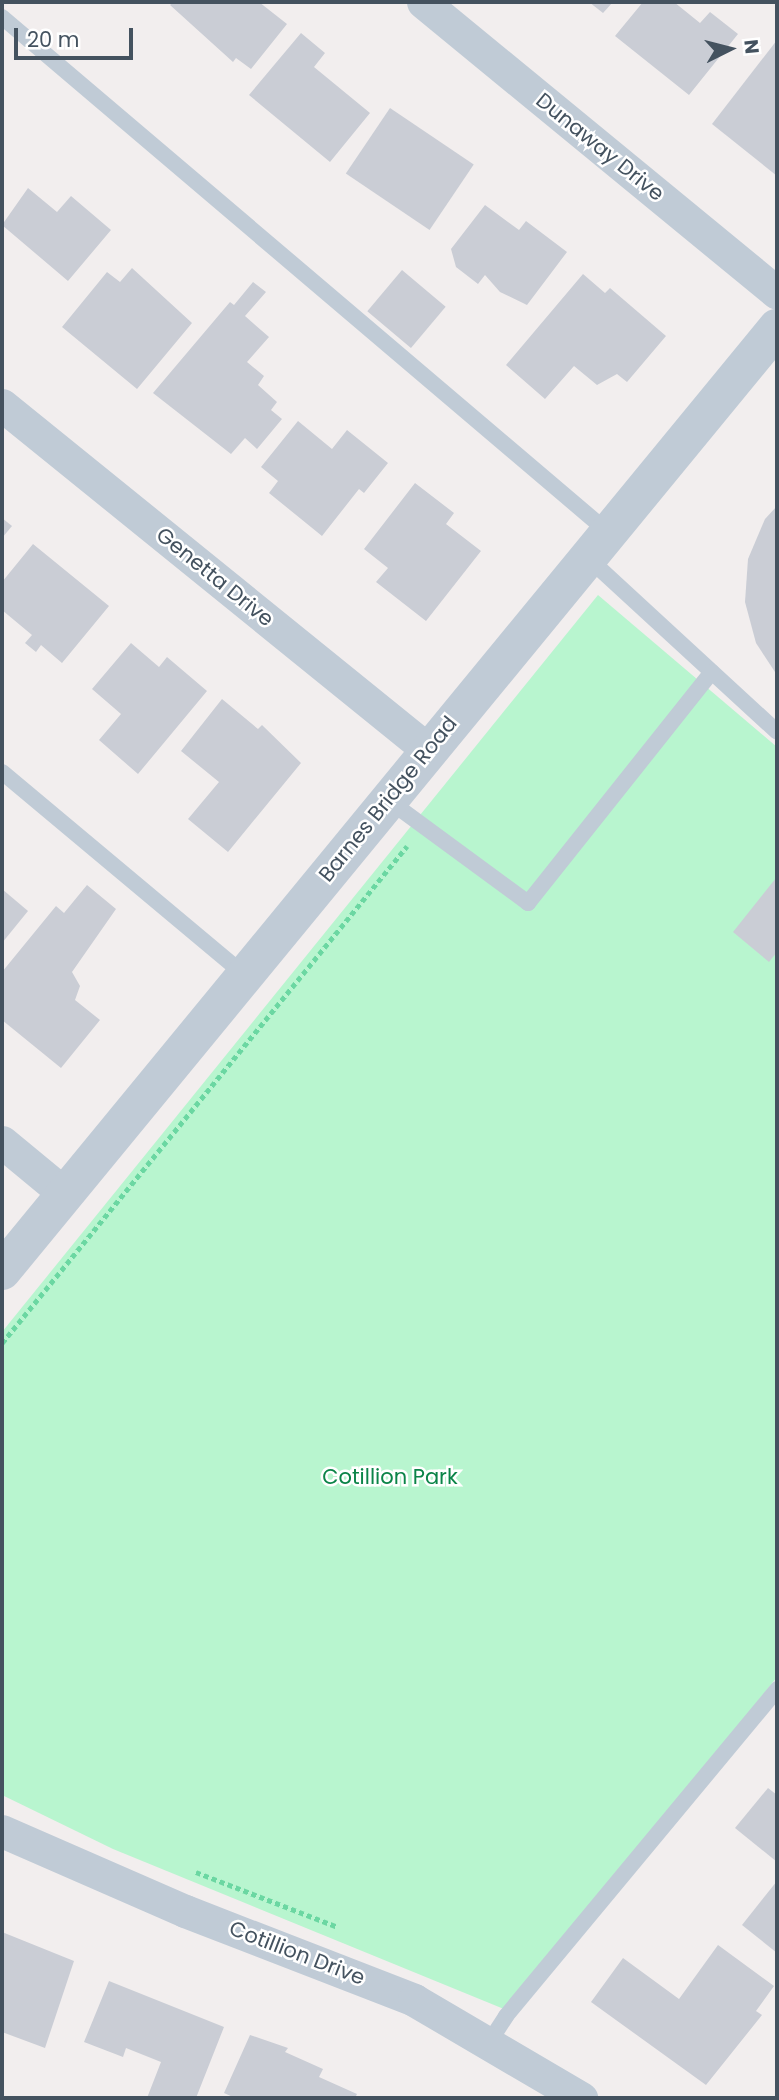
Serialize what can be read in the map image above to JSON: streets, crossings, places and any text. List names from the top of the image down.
{
  "streets": {
    "street": [
      "Dunaway Drive",
      "Genetta Drive",
      "Barnes Bridge Road",
      "Cotillion Drive"
    ]
  },
  "crossings": [
    ["Genetta Drive", "Barnes Bridge Road"]
  ],
  "parks": ["Cotillion Park"],
  "scale_bar": "20 m",
  "north": "right"
}
